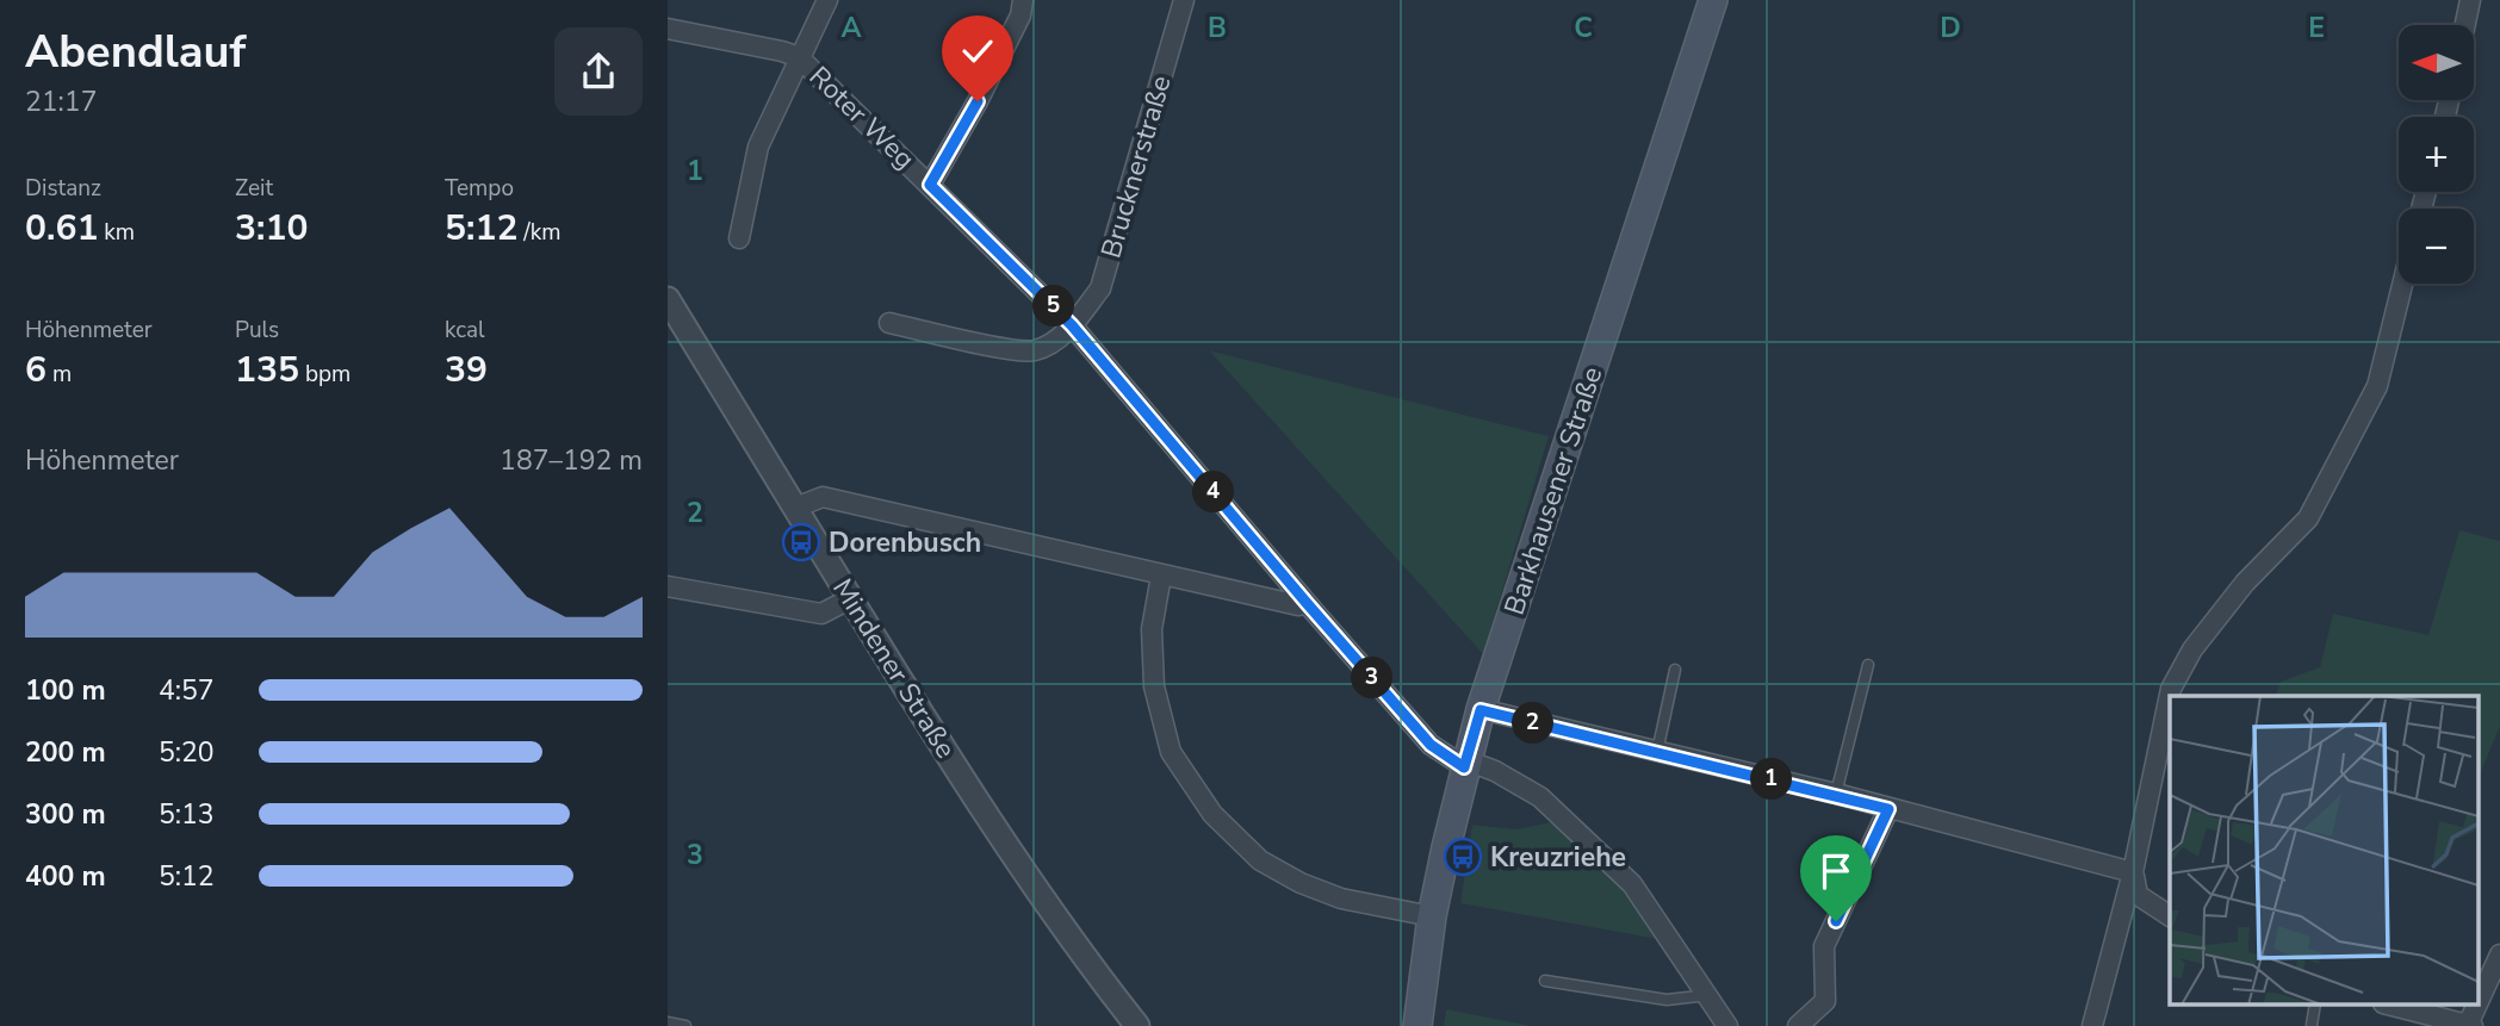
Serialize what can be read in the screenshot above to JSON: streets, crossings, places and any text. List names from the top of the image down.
{
  "streets": {
    "main road": ["Barkhausener Straße"],
    "street": ["Roter Weg", "Brucknerstraße", "Mindener Straße"]
  },
  "crossings": [
    ["Roter Weg", "Brucknerstraße"],
    ["Roter Weg", "Barkhausener Straße"]
  ],
  "places": {
    "bus stop": ["Dorenbusch", "Kreuzriehe"]
  },
  "north": "left",
  "page": {
    "heading": ["Abendlauf", "21:17"],
    "map_buttons": ["+", "−"],
    "stats": [
      ["Distanz", "0.61 km"],
      ["Zeit", "3:10"],
      ["Tempo", "5:12 /km"],
      ["Höhenmeter", "6 m"],
      ["Puls", "135 bpm"],
      ["kcal", "39"]
    ],
    "pins": [
      "5",
      "4",
      "3",
      "2",
      "1"
    ],
    "chart": ["Höhenmeter", "187–192 m"],
    "list": [
      {
        "name": "100 m",
        "note": "4:57"
      },
      {
        "name": "200 m",
        "note": "5:20"
      },
      {
        "name": "300 m",
        "note": "5:13"
      },
      {
        "name": "400 m",
        "note": "5:12"
      }
    ]
  },
  "grid": {
    "columns": [
      "A",
      "B",
      "C",
      "D",
      "E"
    ],
    "rows": ["1", "2", "3"]
  }
}
